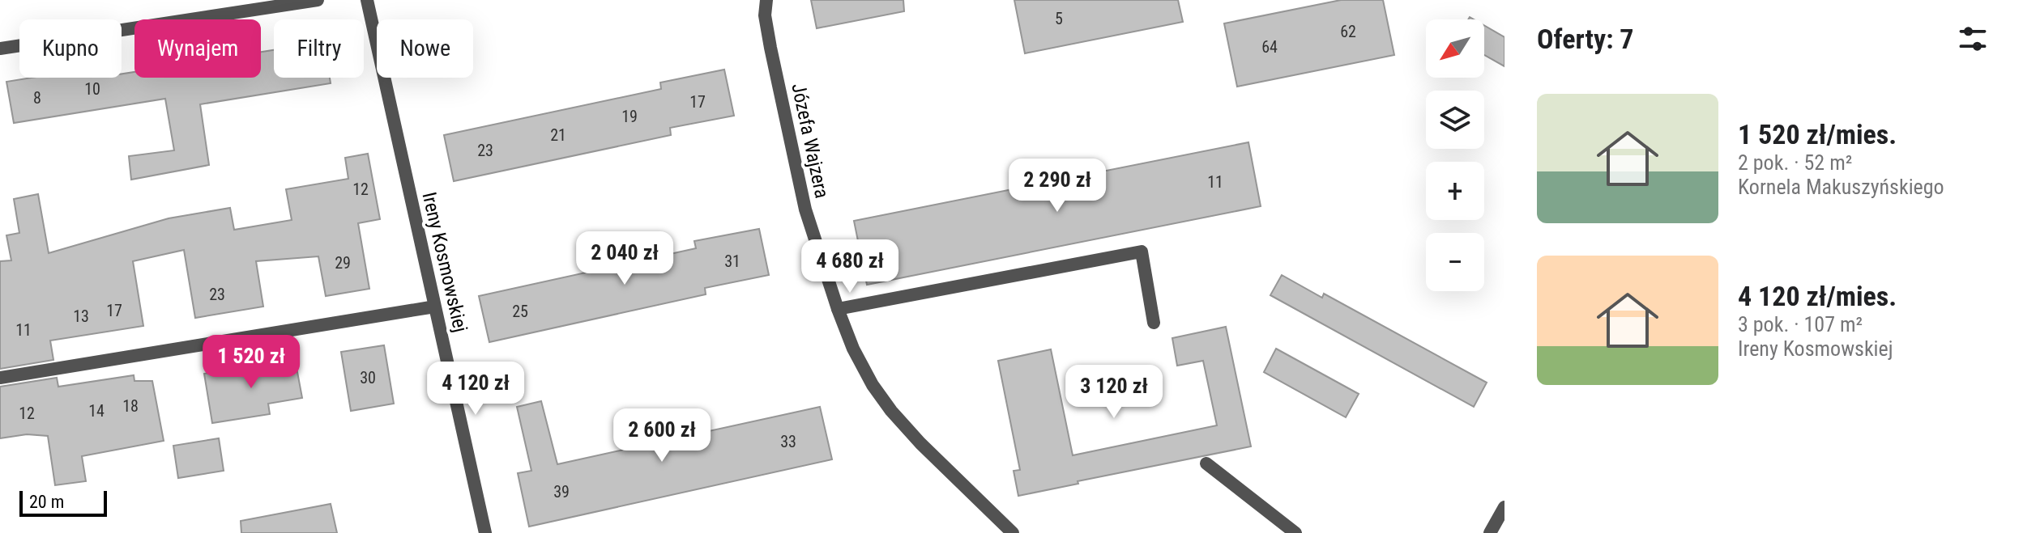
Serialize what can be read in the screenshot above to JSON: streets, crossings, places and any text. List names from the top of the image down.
{
  "streets": {
    "street": ["Józefa Wajzera", "Ireny Kosmowskiej"]
  },
  "house_numbers": [
    "5",
    "62",
    "64",
    "10",
    "8",
    "17",
    "19",
    "21",
    "23",
    "11",
    "12",
    "31",
    "29",
    "23",
    "17",
    "25",
    "13",
    "11",
    "30",
    "18",
    "14",
    "12",
    "33",
    "39"
  ],
  "scale_bar": "20 m",
  "north": "bottom left",
  "page": {
    "heading": "Oferty: 7",
    "map_buttons": ["+", "−"],
    "chip": [
      "Kupno",
      "Wynajem",
      "Filtry",
      "Nowe"
    ],
    "list": [
      {
        "name": "1 520 zł/mies.",
        "note": "2 pok. · 52 m² · Kornela Makuszyńskiego"
      },
      {
        "name": "4 120 zł/mies.",
        "note": "3 pok. · 107 m² · Ireny Kosmowskiej"
      }
    ],
    "price": [
      "2 290 zł",
      "2 040 zł",
      "4 680 zł",
      "1 520 zł",
      "4 120 zł",
      "3 120 zł",
      "2 600 zł"
    ],
    "scale": "20 m"
  }
}
